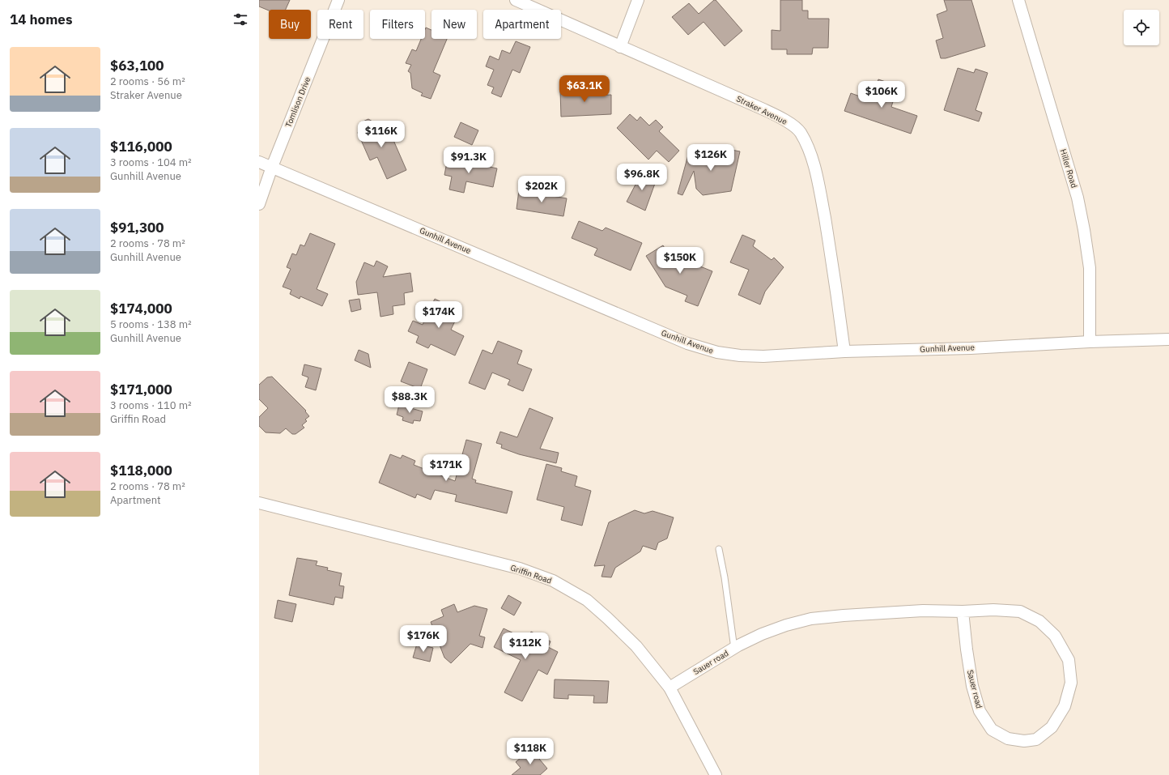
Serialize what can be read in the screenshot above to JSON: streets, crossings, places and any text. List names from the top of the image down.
{
  "streets": {
    "street": [
      "Tomlison Drive",
      "Straker Avenue",
      "Hiller Road",
      "Gunhill Avenue",
      "Griffin Road",
      "Sauer road"
    ]
  },
  "crossings": [
    ["Tomlison Drive", "Gunhill Avenue"],
    ["Straker Avenue", "Gunhill Avenue"],
    ["Hiller Road", "Gunhill Avenue"],
    ["Griffin Road", "Sauer road"]
  ],
  "page": {
    "heading": "14 homes",
    "chip": [
      "Buy",
      "Rent",
      "Filters",
      "New",
      "Apartment"
    ],
    "list": [
      {
        "name": "$63,100",
        "note": "2 rooms · 56 m² · Straker Avenue"
      },
      {
        "name": "$116,000",
        "note": "3 rooms · 104 m² · Gunhill Avenue"
      },
      {
        "name": "$91,300",
        "note": "2 rooms · 78 m² · Gunhill Avenue"
      },
      {
        "name": "$174,000",
        "note": "5 rooms · 138 m² · Gunhill Avenue"
      },
      {
        "name": "$171,000",
        "note": "3 rooms · 110 m² · Griffin Road"
      },
      {
        "name": "$118,000",
        "note": "2 rooms · 78 m² · Apartment"
      }
    ],
    "price": [
      "$63.1K",
      "$106K",
      "$116K",
      "$126K",
      "$91.3K",
      "$96.8K",
      "$202K",
      "$150K",
      "$174K",
      "$88.3K",
      "$171K",
      "$176K",
      "$112K",
      "$118K"
    ]
  }
}
